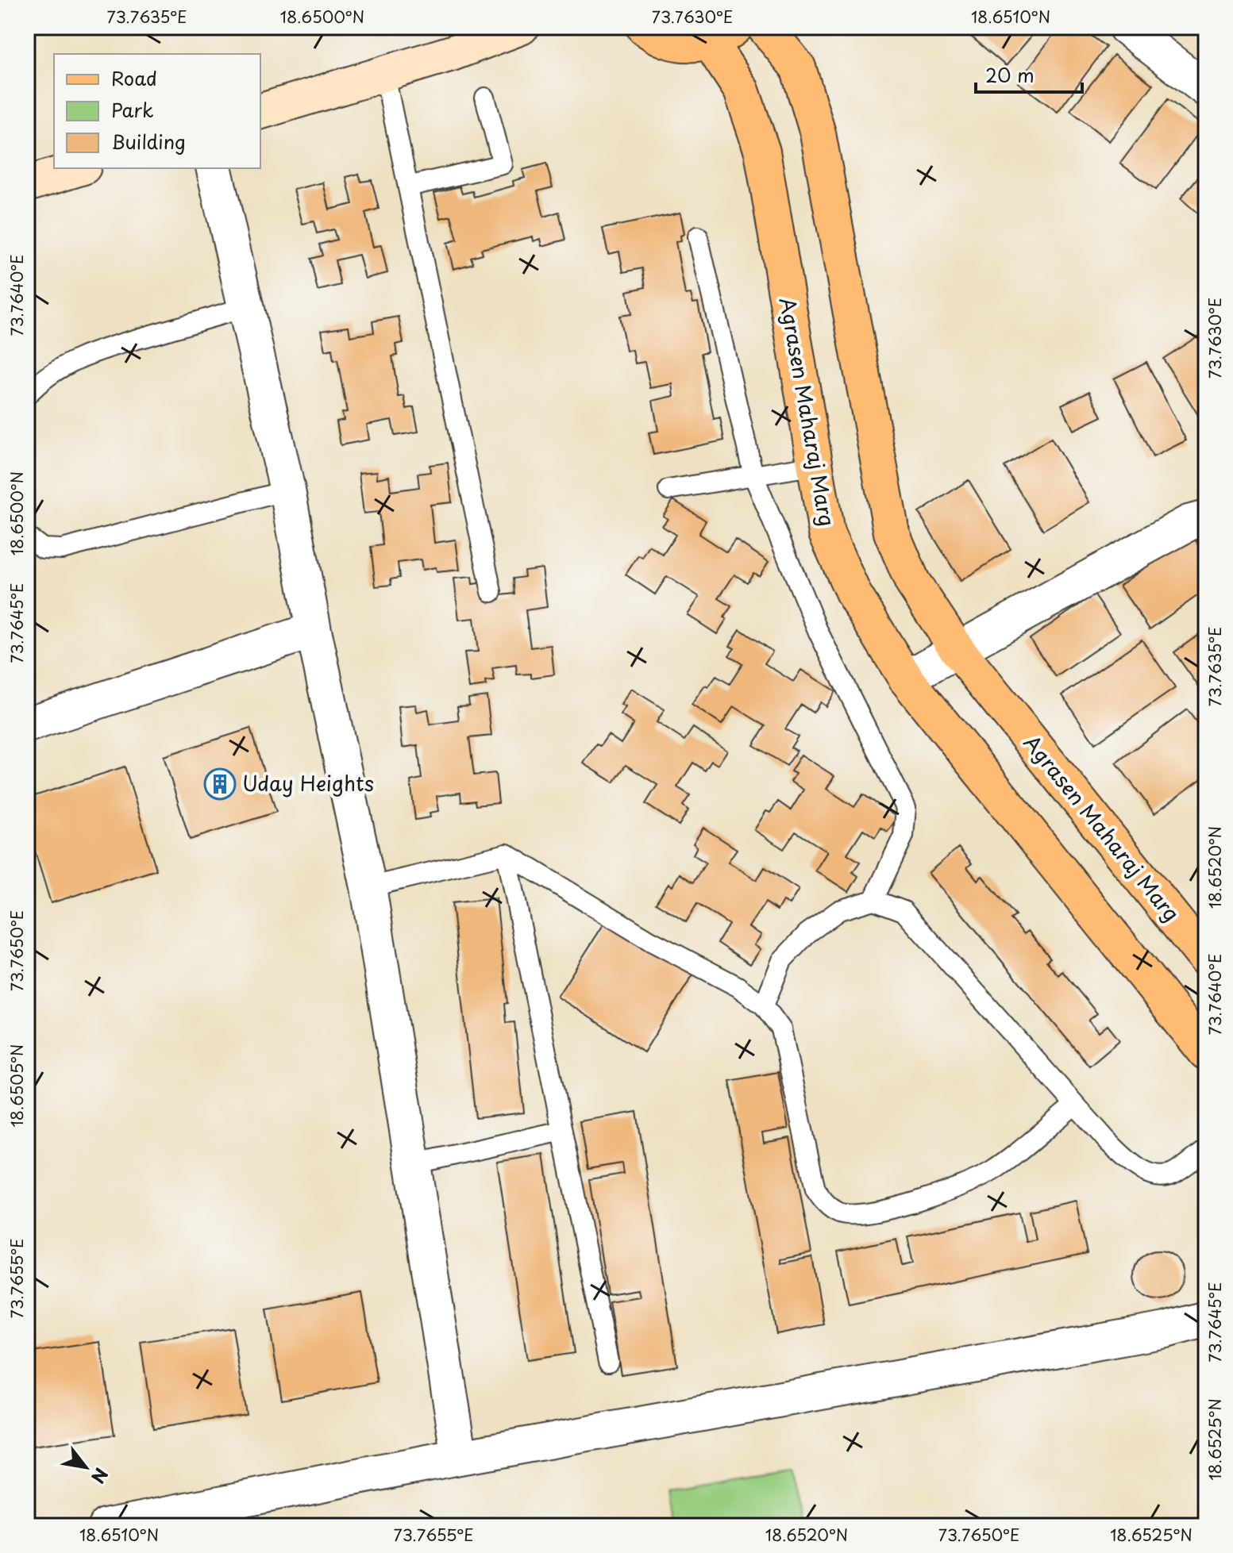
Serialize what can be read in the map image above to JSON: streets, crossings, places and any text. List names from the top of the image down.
{
  "streets": {
    "main road": ["Agrasen Maharaj Marg"]
  },
  "places": {
    "building": ["Uday Heights"]
  },
  "legend": ["Road", "Park", "Building"],
  "scale_bar": "20 m",
  "north": "bottom right",
  "coordinates": [
    "73.7635°E",
    "18.6500°N",
    "73.7630°E",
    "18.6510°N",
    "73.7640°E",
    "73.7645°E",
    "18.6520°N",
    "73.7650°E",
    "18.6505°N",
    "73.7655°E",
    "18.6525°N"
  ]
}
